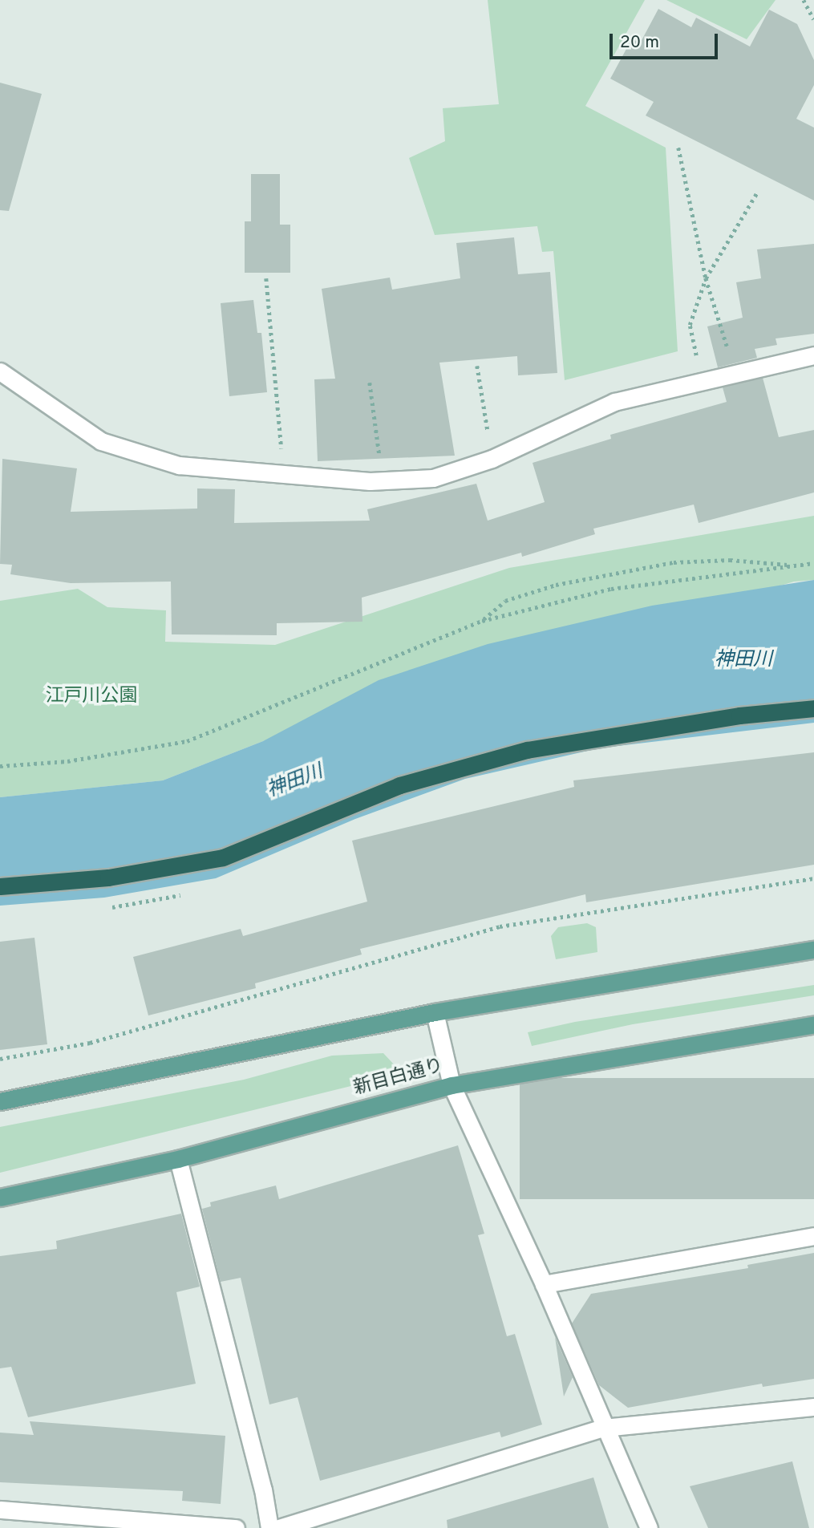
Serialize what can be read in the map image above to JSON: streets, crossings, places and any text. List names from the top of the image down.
{
  "streets": {
    "main road": ["新目白通り"]
  },
  "water": ["神田川"],
  "parks": ["江戸川公園"],
  "scale_bar": "20 m"
}
